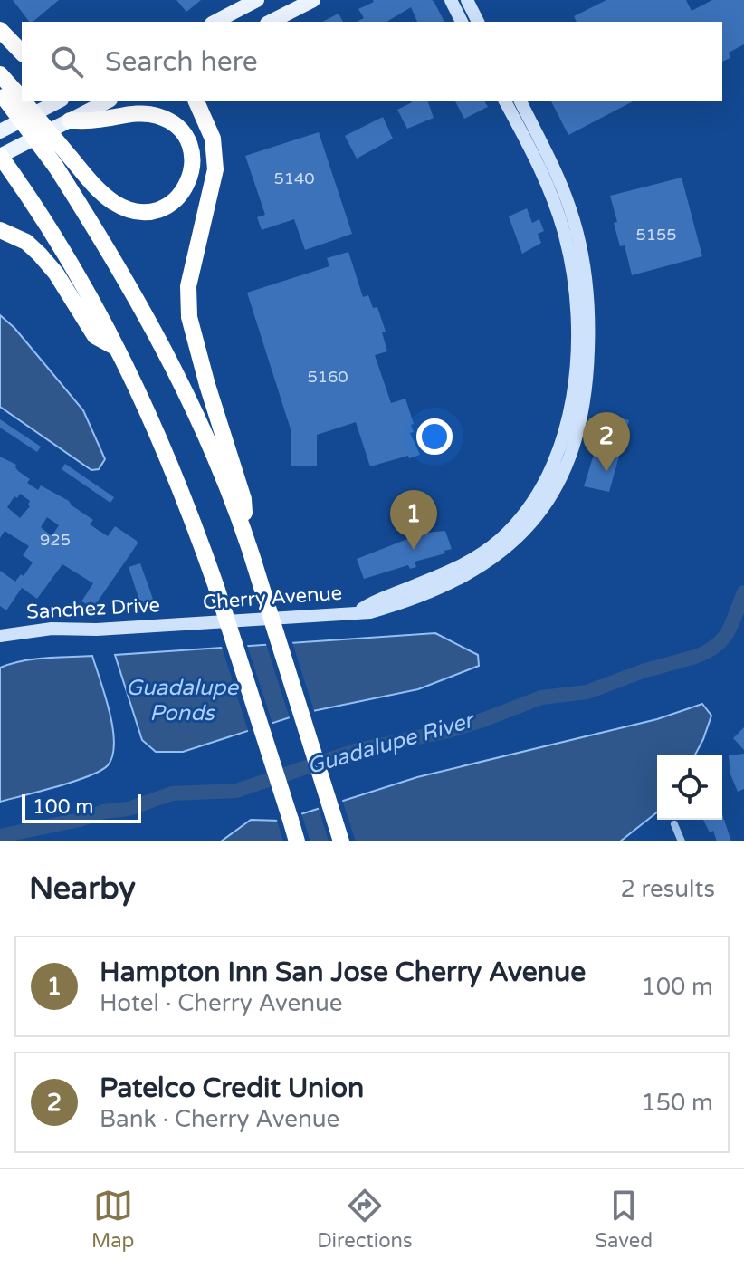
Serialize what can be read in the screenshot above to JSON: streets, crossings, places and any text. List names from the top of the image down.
{
  "streets": {
    "street": ["Cherry Avenue", "Sanchez Drive"]
  },
  "crossings": [
    ["Cherry Avenue", "Sanchez Drive"]
  ],
  "water": ["Guadalupe Ponds", "Guadalupe River"],
  "house_numbers": [
    "5140",
    "5155",
    "5160",
    "925"
  ],
  "scale_bar": "100 m",
  "page": {
    "search": "Search here",
    "pins": ["2", "1"],
    "scale": "100 m",
    "heading": ["Nearby", "2 results"],
    "list": [
      {
        "mark": "1",
        "name": "Hampton Inn San Jose Cherry Avenue",
        "note": "Hotel · Cherry Avenue",
        "value": "100 m"
      },
      {
        "mark": "2",
        "name": "Patelco Credit Union",
        "note": "Bank · Cherry Avenue",
        "value": "150 m"
      }
    ],
    "nav": ["Map", "Directions", "Saved"]
  }
}
